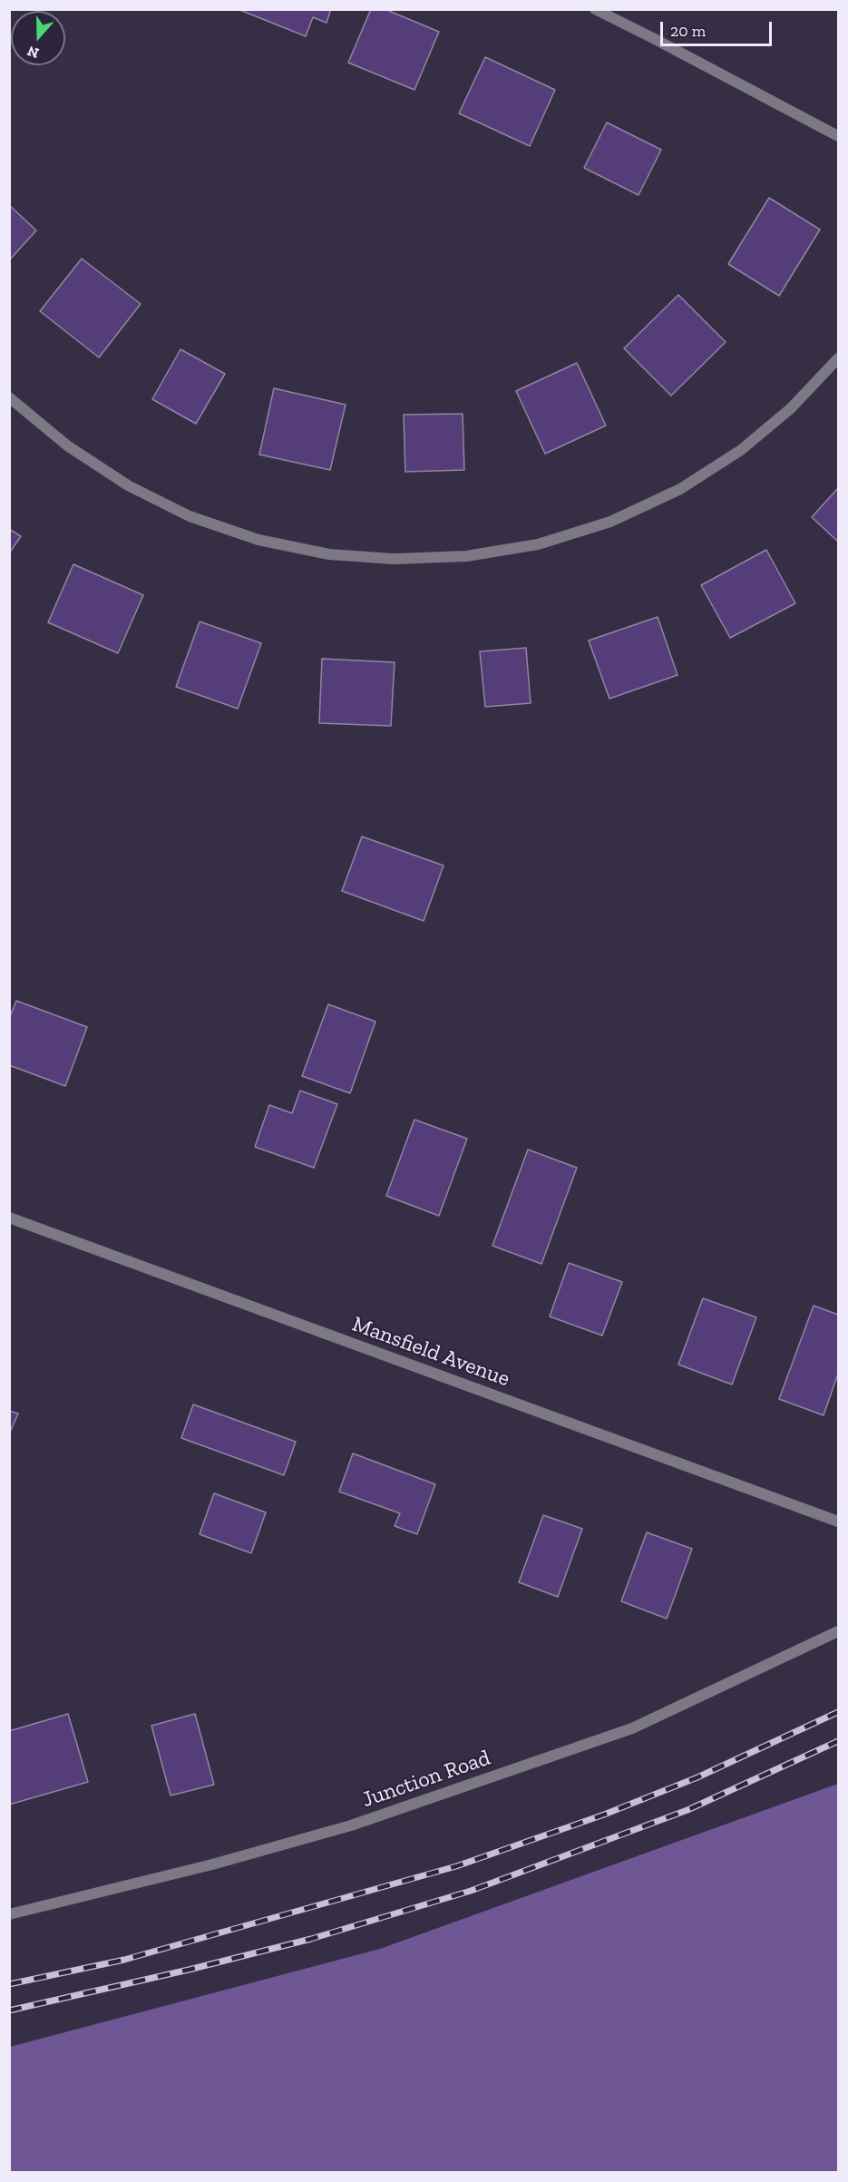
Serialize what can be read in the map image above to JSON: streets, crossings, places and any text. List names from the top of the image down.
{
  "streets": {
    "street": ["Mansfield Avenue", "Junction Road"]
  },
  "scale_bar": "20 m",
  "north": "bottom"
}
